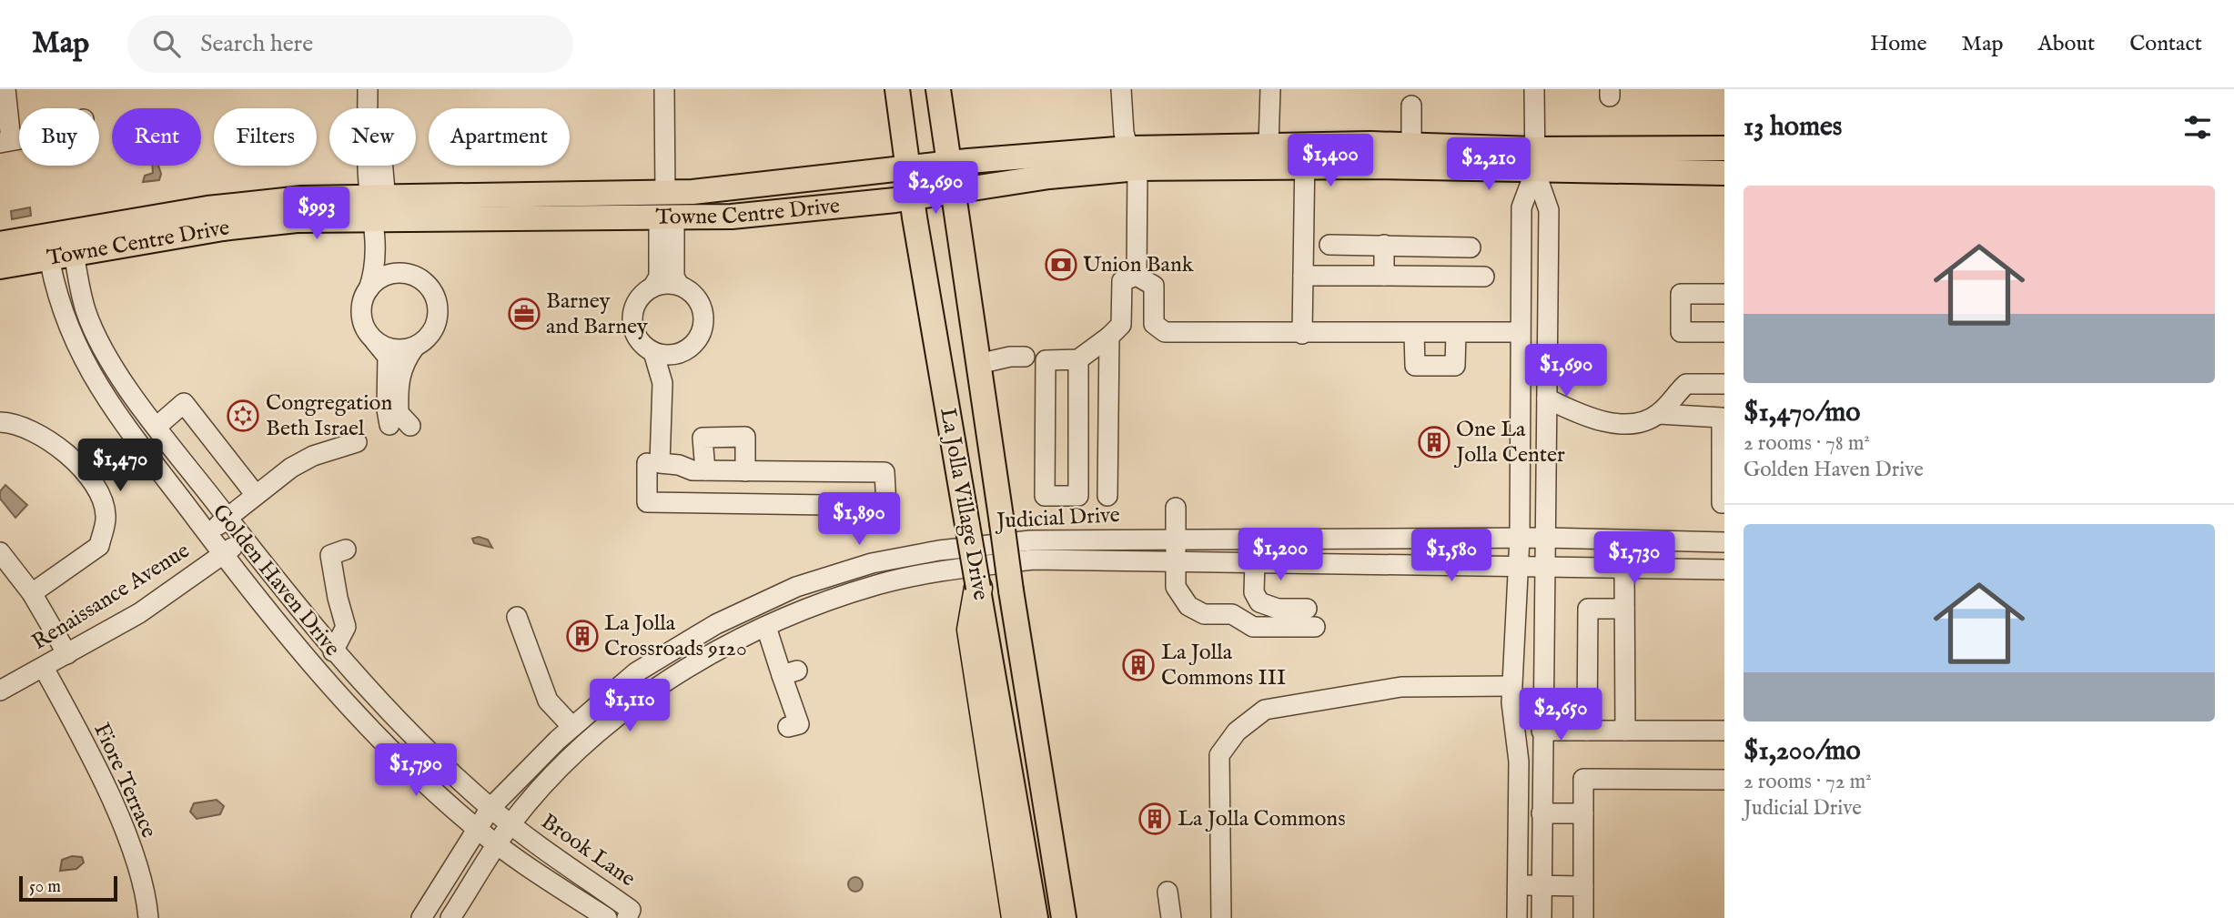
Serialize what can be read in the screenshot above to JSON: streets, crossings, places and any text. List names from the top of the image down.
{
  "streets": {
    "main road": ["Towne Centre Drive", "La Jolla Village Drive"],
    "street": [
      "Judicial Drive",
      "Golden Haven Drive",
      "Renaissance Avenue",
      "Fiore Terrace",
      "Brook Lane"
    ]
  },
  "crossings": [
    ["Towne Centre Drive", "La Jolla Village Drive"],
    ["Towne Centre Drive", "Golden Haven Drive"],
    ["Judicial Drive", "Golden Haven Drive"],
    ["Judicial Drive", "Brook Lane"],
    ["Golden Haven Drive", "Renaissance Avenue"],
    ["Golden Haven Drive", "Brook Lane"],
    ["Renaissance Avenue", "Fiore Terrace"]
  ],
  "places": {
    "bank": ["Union Bank"],
    "office": ["Barney and Barney"],
    "synagogue": ["Congregation Beth Israel"],
    "building": [
      "One La Jolla Center",
      "La Jolla Crossroads 9120",
      "La Jolla Commons III",
      "La Jolla Commons"
    ]
  },
  "scale_bar": "50 m",
  "page": {
    "header": "Map",
    "search": "Search here",
    "nav": [
      "Home",
      "Map",
      "About",
      "Contact"
    ],
    "heading": "13 homes",
    "chip": [
      "Buy",
      "Rent",
      "Filters",
      "New",
      "Apartment"
    ],
    "price": [
      "$1,400",
      "$2,210",
      "$2,690",
      "$993",
      "$1,690",
      "$1,470",
      "$1,890",
      "$1,200",
      "$1,580",
      "$1,730",
      "$1,110",
      "$2,650",
      "$1,790"
    ],
    "list": [
      {
        "name": "$1,470/mo",
        "note": "2 rooms · 78 m² · Golden Haven Drive"
      },
      {
        "name": "$1,200/mo",
        "note": "2 rooms · 72 m² · Judicial Drive"
      }
    ],
    "scale": "50 m"
  }
}
